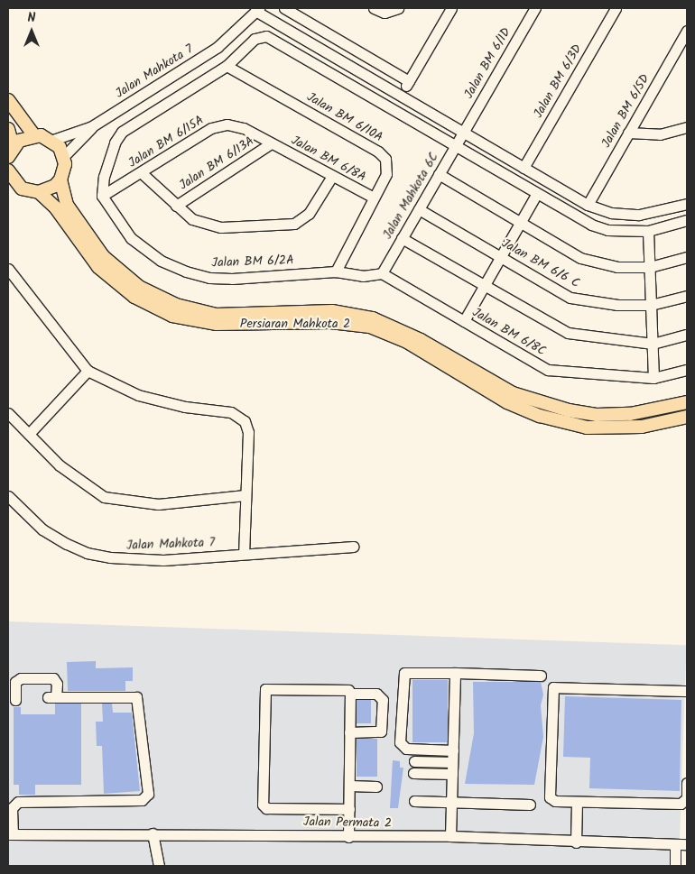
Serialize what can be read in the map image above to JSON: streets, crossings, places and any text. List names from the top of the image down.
{
  "streets": {
    "main road": ["Persiaran Mahkota 2"],
    "street": [
      "Jalan BM 6/1D",
      "Jalan Mahkota 7",
      "Jalan BM 6/3D",
      "Jalan BM 6/5D",
      "Jalan BM 6/10A",
      "Jalan BM 6/15A",
      "Jalan BM 6/8A",
      "Jalan BM 6/13A",
      "Jalan Mahkota 6C",
      "Jalan BM 6/2A",
      "Jalan BM 6/6 C",
      "Jalan BM 6/8C",
      "Jalan Permata 2"
    ]
  },
  "crossings": [
    ["Jalan BM 6/1D", "Jalan Mahkota 6C"],
    ["Jalan BM 6/10A", "Jalan BM 6/8A"],
    ["Jalan BM 6/10A", "Jalan BM 6/2A"],
    ["Jalan BM 6/15A", "Jalan BM 6/8A"],
    ["Jalan BM 6/15A", "Jalan BM 6/13A"],
    ["Jalan BM 6/15A", "Jalan BM 6/2A"],
    ["Jalan BM 6/8A", "Jalan BM 6/13A"],
    ["Jalan Mahkota 6C", "Jalan BM 6/2A"],
    ["Jalan Mahkota 6C", "Jalan BM 6/6 C"],
    ["Jalan Mahkota 6C", "Jalan BM 6/8C"],
    ["Jalan BM 6/2A", "Jalan BM 6/8C"]
  ],
  "north": "top"
}
